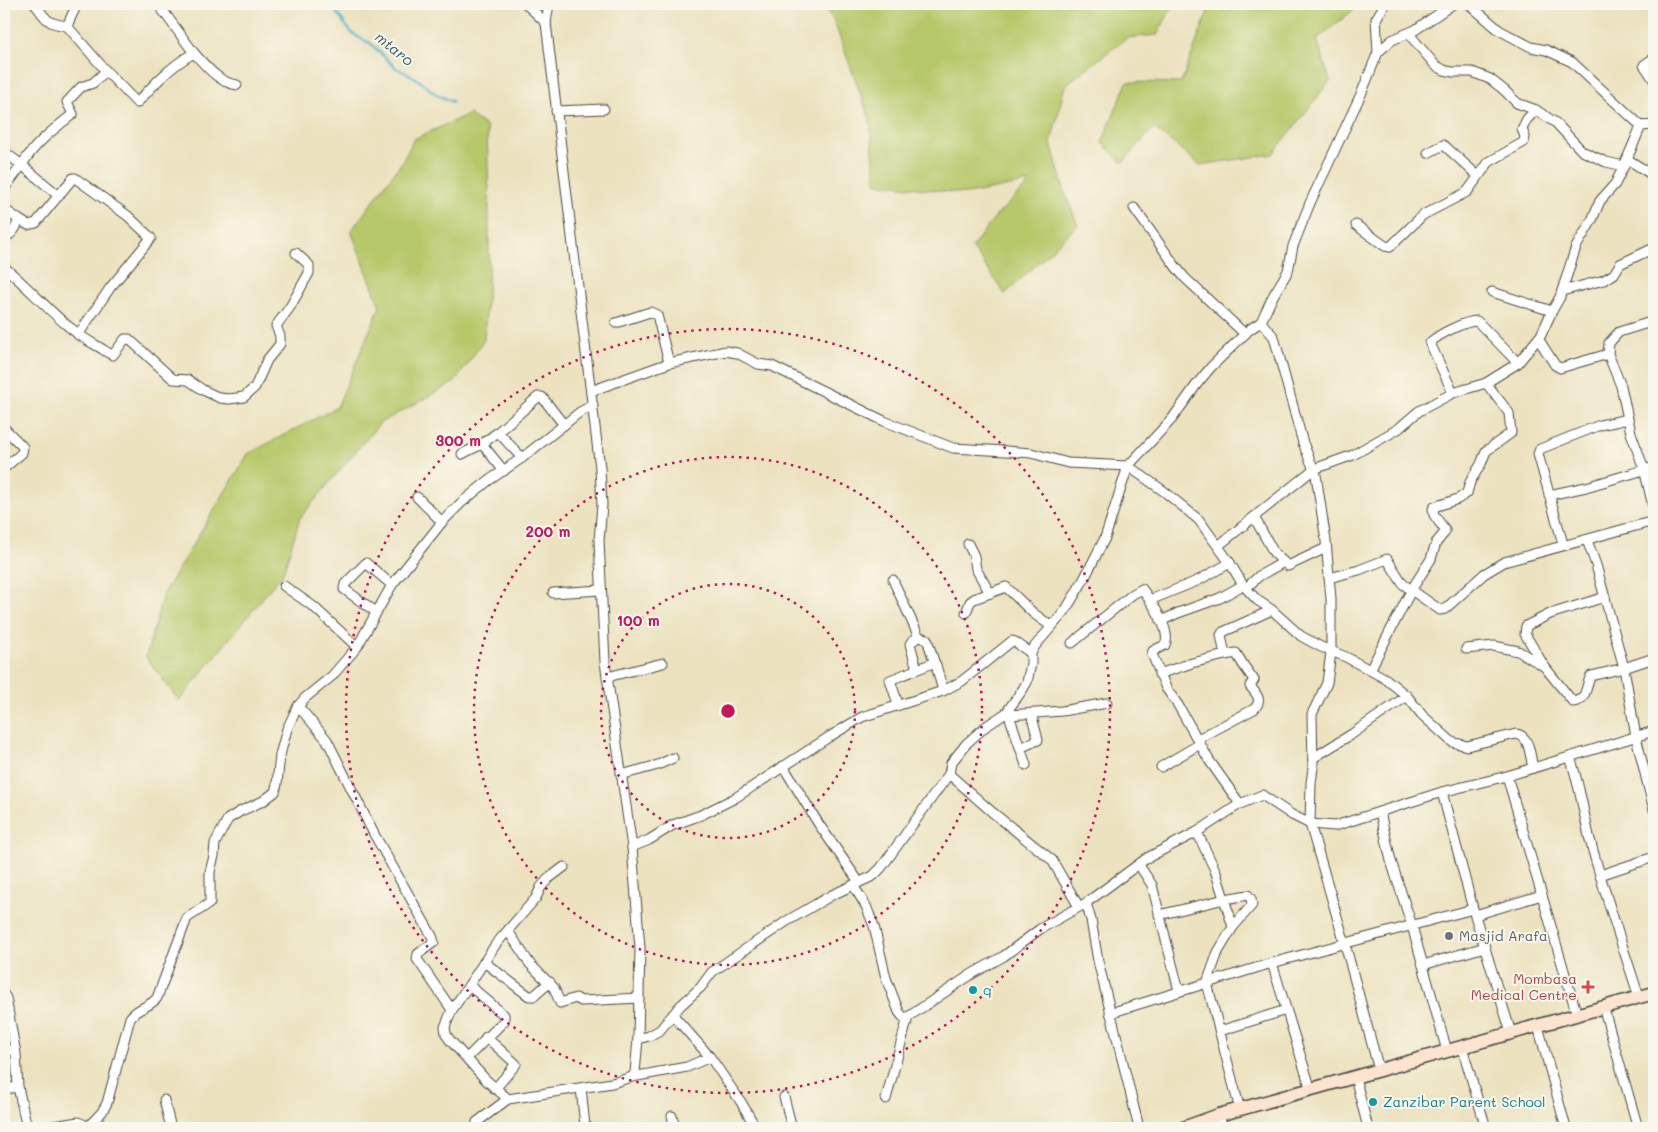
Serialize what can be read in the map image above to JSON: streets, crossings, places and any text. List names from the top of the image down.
{
  "water": ["mtaro"],
  "places": {
    "other": ["Masjid Arafa", "q", "Zanzibar Parent School"],
    "health": ["Mombasa Medical Centre"]
  },
  "rings": ["300 m", "200 m", "100 m"]
}
